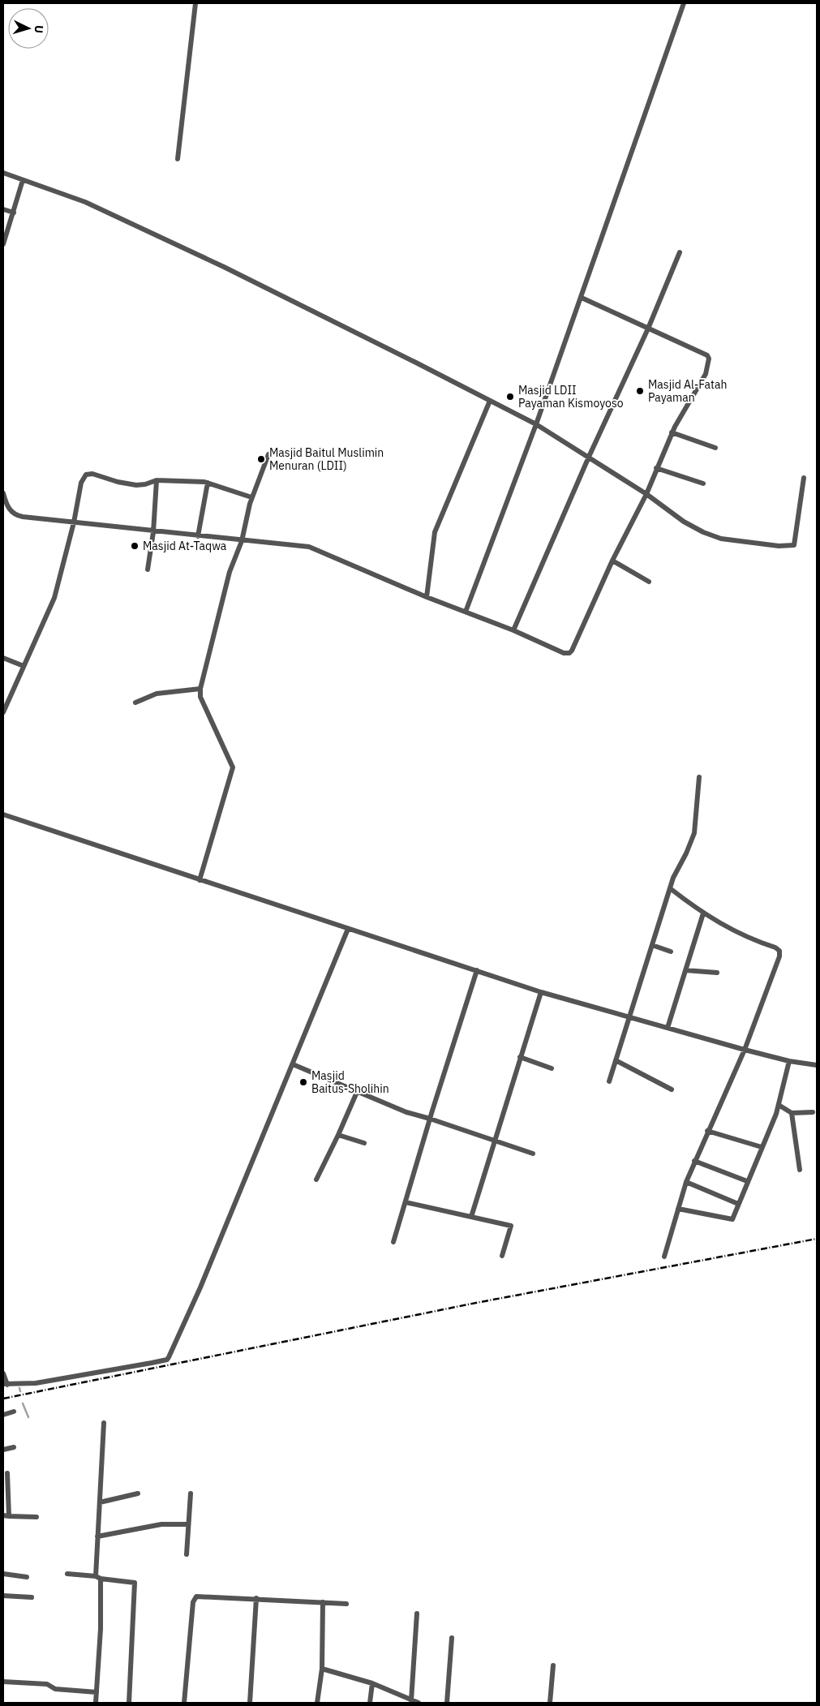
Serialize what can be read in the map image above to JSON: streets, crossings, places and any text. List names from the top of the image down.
{
  "places": [
    "Masjid Al-Fatah Payaman",
    "Masjid LDII Payaman Kismoyoso",
    "Masjid Baitul Muslimin Menuran (LDII)",
    "Masjid At-Taqwa",
    "Masjid Baitus-Sholihin"
  ],
  "north": "right"
}
